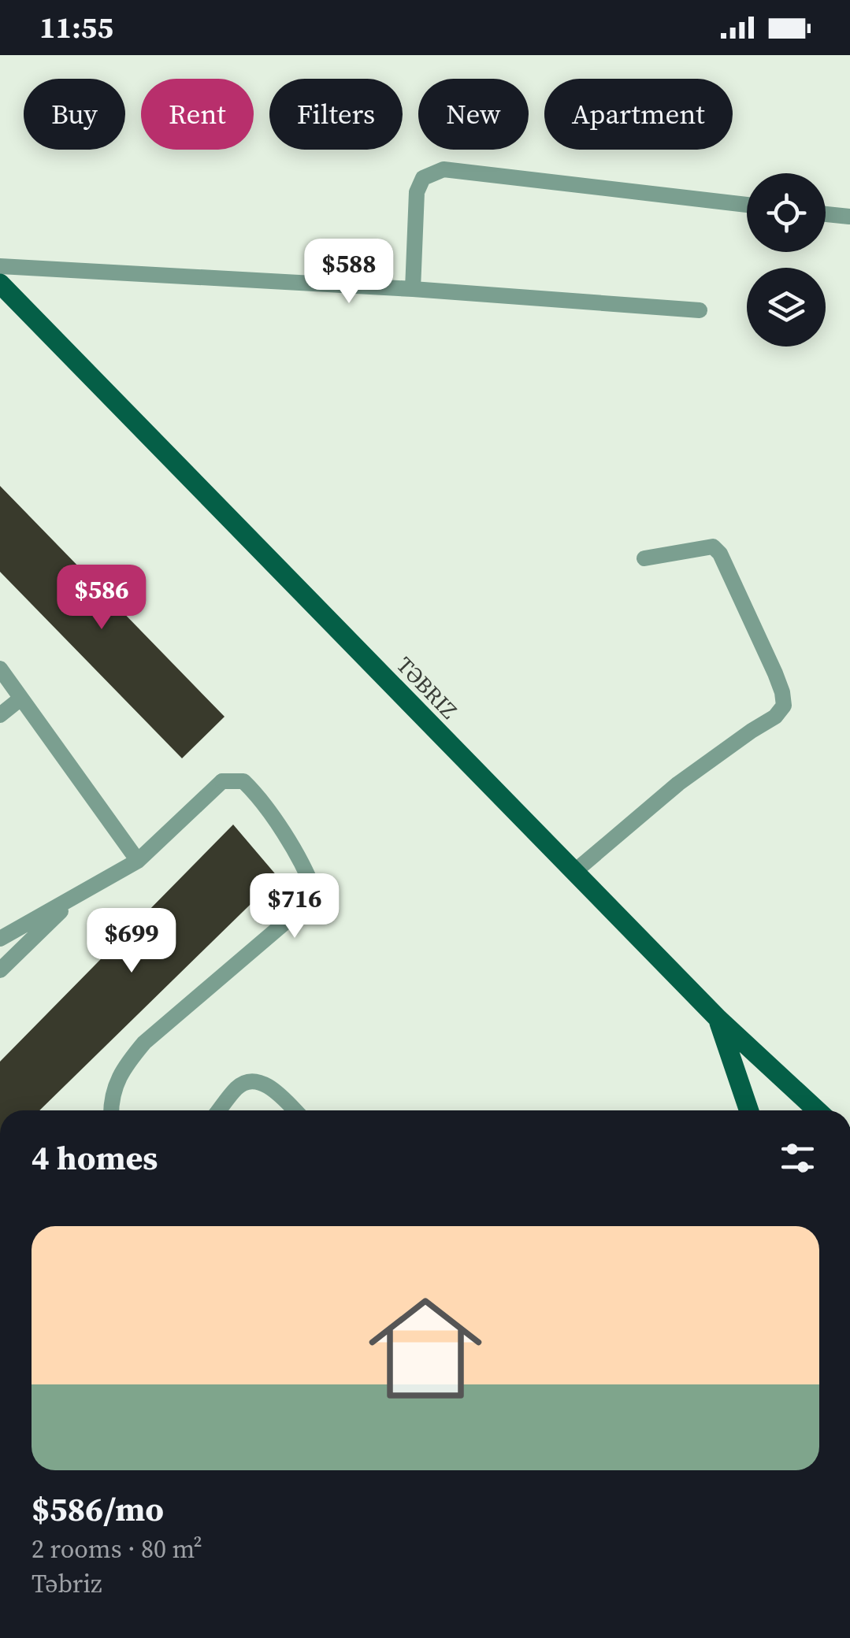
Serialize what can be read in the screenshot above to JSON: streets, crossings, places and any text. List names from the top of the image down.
{
  "streets": {
    "main road": ["TƏBRIZ"]
  },
  "page": {
    "status": "11:55",
    "chip": [
      "Buy",
      "Rent",
      "Filters",
      "New",
      "Apartment"
    ],
    "price": [
      "$588",
      "$586",
      "$716",
      "$699"
    ],
    "heading": "4 homes",
    "list": [
      {
        "name": "$586/mo",
        "note": "2 rooms · 80 m² · Təbriz"
      }
    ]
  }
}
